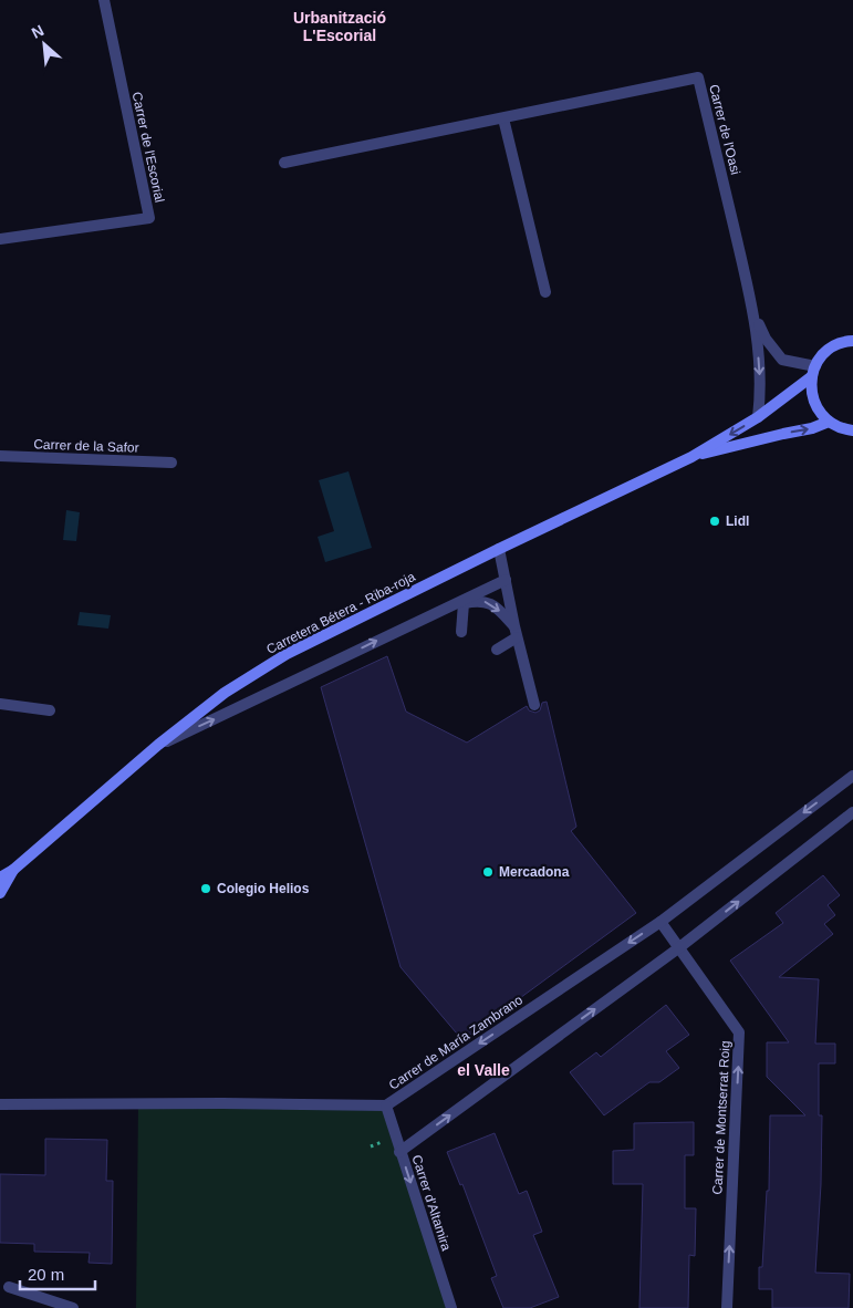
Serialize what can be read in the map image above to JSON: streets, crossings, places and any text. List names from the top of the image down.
{
  "streets": {
    "main road": ["Carretera Bétera - Riba-roja"],
    "street": [
      "Carrer de l'Oasi",
      "Carrer de l'Escorial",
      "Carrer de la Safor",
      "Carrer de María Zambrano",
      "Carrer de Montserrat Roig",
      "Carrer d'Altamira"
    ]
  },
  "crossings": [
    ["Carrer de l'Oasi", "Carretera Bétera - Riba-roja"],
    ["Carrer de María Zambrano", "Carrer de Montserrat Roig"],
    ["Carrer de María Zambrano", "Carrer d'Altamira"]
  ],
  "one_way": ["Carrer de Montserrat Roig", "Carrer d'Altamira"],
  "districts": ["Urbanització L'Escorial", "el Valle"],
  "places": ["Lidl", "Mercadona", "Colegio Helios"],
  "scale_bar": "20 m",
  "north": "top left"
}
